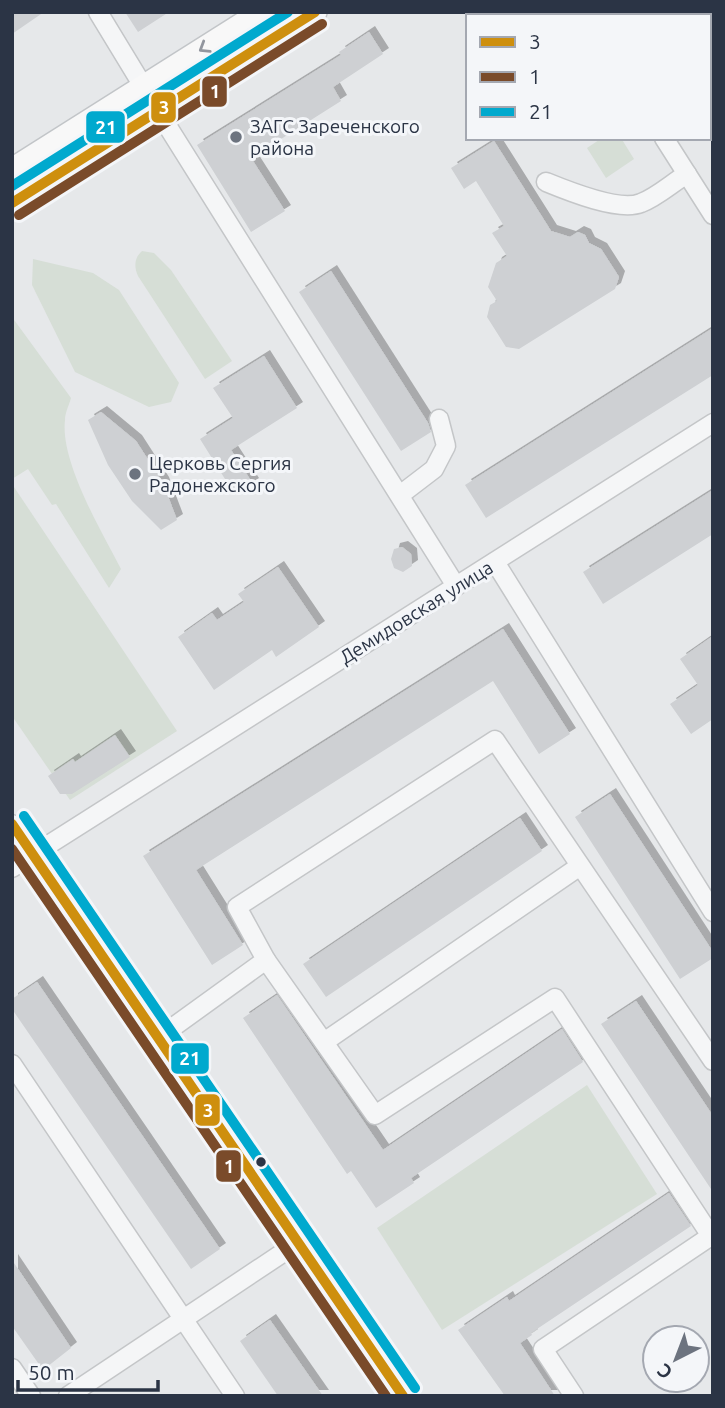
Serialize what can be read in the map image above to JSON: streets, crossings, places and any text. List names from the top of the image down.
{
  "streets": {
    "street": ["Демидовская улица"]
  },
  "places": ["ЗАГС Зареченского района", "Церковь Сергия Радонежского"],
  "lines": ["transit line 3", "transit line 21", "transit line 1"],
  "legend": ["3", "1", "21"],
  "scale_bar": "50 m",
  "north": "bottom left"
}
